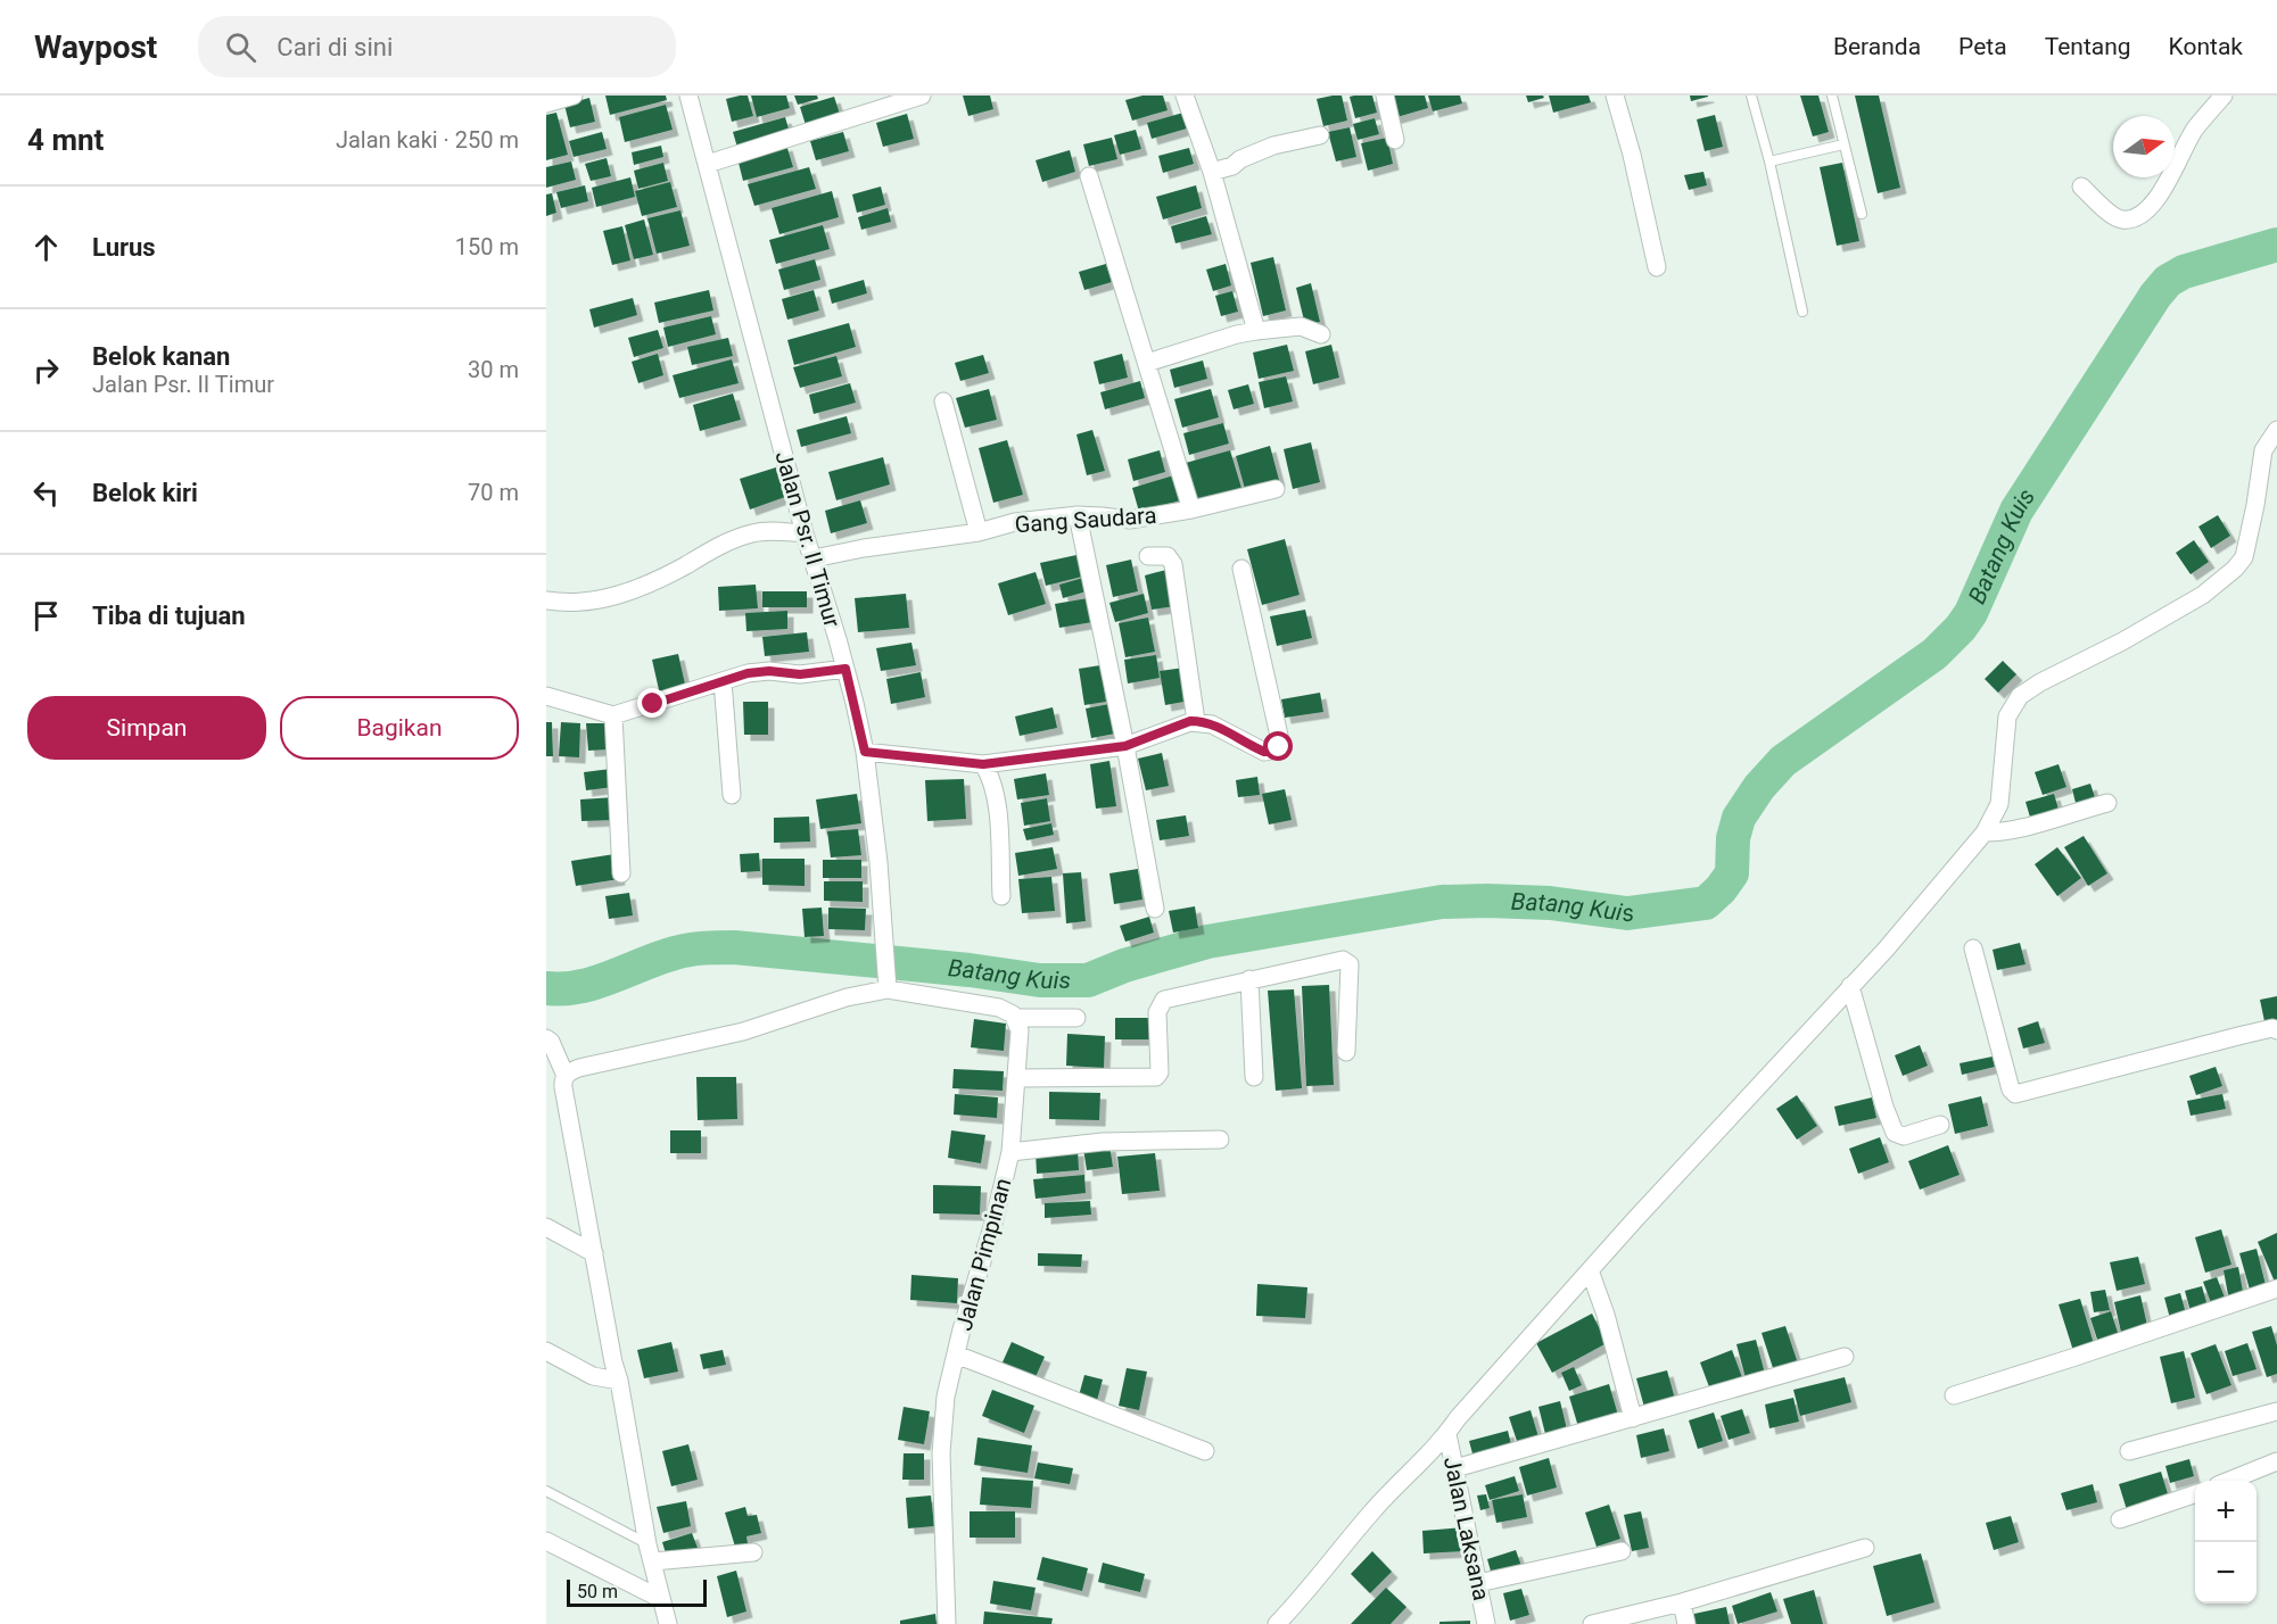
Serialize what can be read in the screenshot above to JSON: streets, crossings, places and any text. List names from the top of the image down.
{
  "streets": {
    "street": [
      "Gang Saudara",
      "Jalan Psr. II Timur",
      "Jalan Pimpinan",
      "Jalan Laksana"
    ]
  },
  "crossings": [
    ["Gang Saudara", "Jalan Psr. II Timur"]
  ],
  "water": ["Batang Kuis"],
  "scale_bar": "50 m",
  "north": "right",
  "page": {
    "header": "Waypost",
    "search": "Cari di sini",
    "nav": [
      "Beranda",
      "Peta",
      "Tentang",
      "Kontak"
    ],
    "heading": ["4 mnt", "Jalan kaki · 250 m"],
    "list": [
      ["Lurus", "150 m"],
      ["Belok kanan", "Jalan Psr. II Timur", "30 m"],
      ["Belok kiri", "70 m"],
      "Tiba di tujuan"
    ],
    "buttons": ["Simpan", "Bagikan"],
    "map_buttons": ["+", "−"],
    "scale": "50 m"
  }
}
